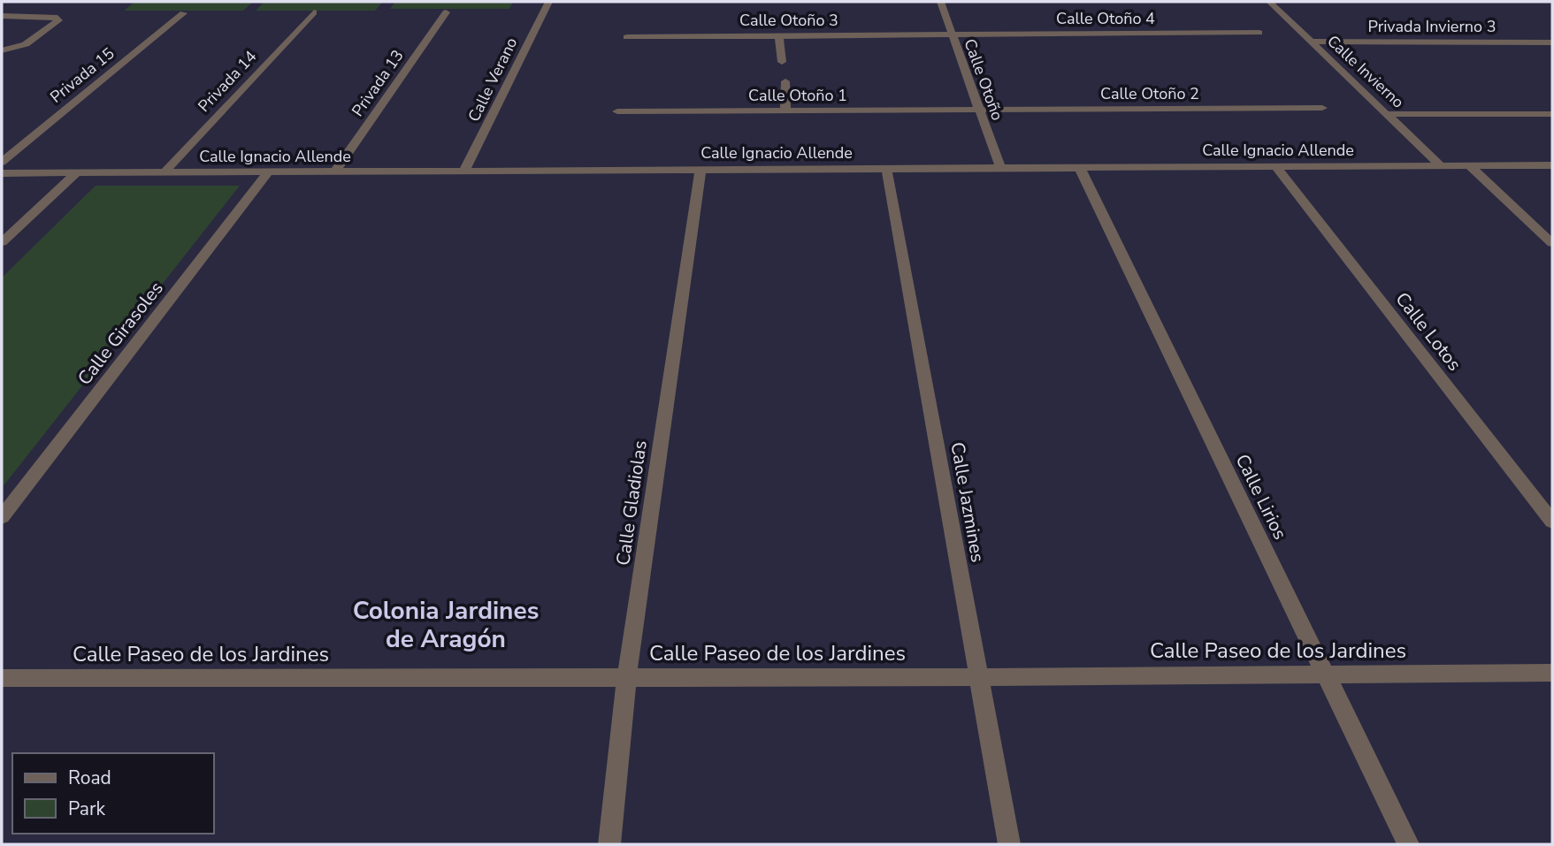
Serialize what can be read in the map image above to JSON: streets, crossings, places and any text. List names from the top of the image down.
{
  "streets": {
    "street": [
      "Calle Otoño 4",
      "Calle Otoño 3",
      "Privada Invierno 3",
      "Calle Invierno",
      "Privada 15",
      "Calle Verano",
      "Calle Otoño",
      "Privada 14",
      "Privada 13",
      "Calle Otoño 2",
      "Calle Otoño 1",
      "Calle Ignacio Allende",
      "Calle Lotos",
      "Calle Girasoles",
      "Calle Lirios",
      "Calle Jazmines",
      "Calle Gladiolas",
      "Calle Paseo de los Jardines"
    ]
  },
  "crossings": [
    ["Calle Otoño 4", "Calle Otoño 3"],
    ["Calle Otoño 4", "Calle Otoño"],
    ["Calle Otoño 3", "Calle Otoño"],
    ["Privada Invierno 3", "Calle Invierno"],
    ["Calle Invierno", "Calle Ignacio Allende"],
    ["Calle Verano", "Calle Ignacio Allende"],
    ["Calle Otoño", "Calle Otoño 2"],
    ["Calle Otoño", "Calle Otoño 1"],
    ["Calle Otoño", "Calle Ignacio Allende"],
    ["Privada 14", "Calle Ignacio Allende"],
    ["Privada 13", "Calle Ignacio Allende"],
    ["Calle Otoño 2", "Calle Otoño 1"],
    ["Calle Ignacio Allende", "Calle Lotos"],
    ["Calle Ignacio Allende", "Calle Girasoles"],
    ["Calle Ignacio Allende", "Calle Lirios"],
    ["Calle Ignacio Allende", "Calle Jazmines"],
    ["Calle Ignacio Allende", "Calle Gladiolas"],
    ["Calle Lirios", "Calle Paseo de los Jardines"],
    ["Calle Jazmines", "Calle Paseo de los Jardines"],
    ["Calle Gladiolas", "Calle Paseo de los Jardines"]
  ],
  "districts": ["Colonia Jardines de Aragón"],
  "legend": ["Road", "Park"]
}
